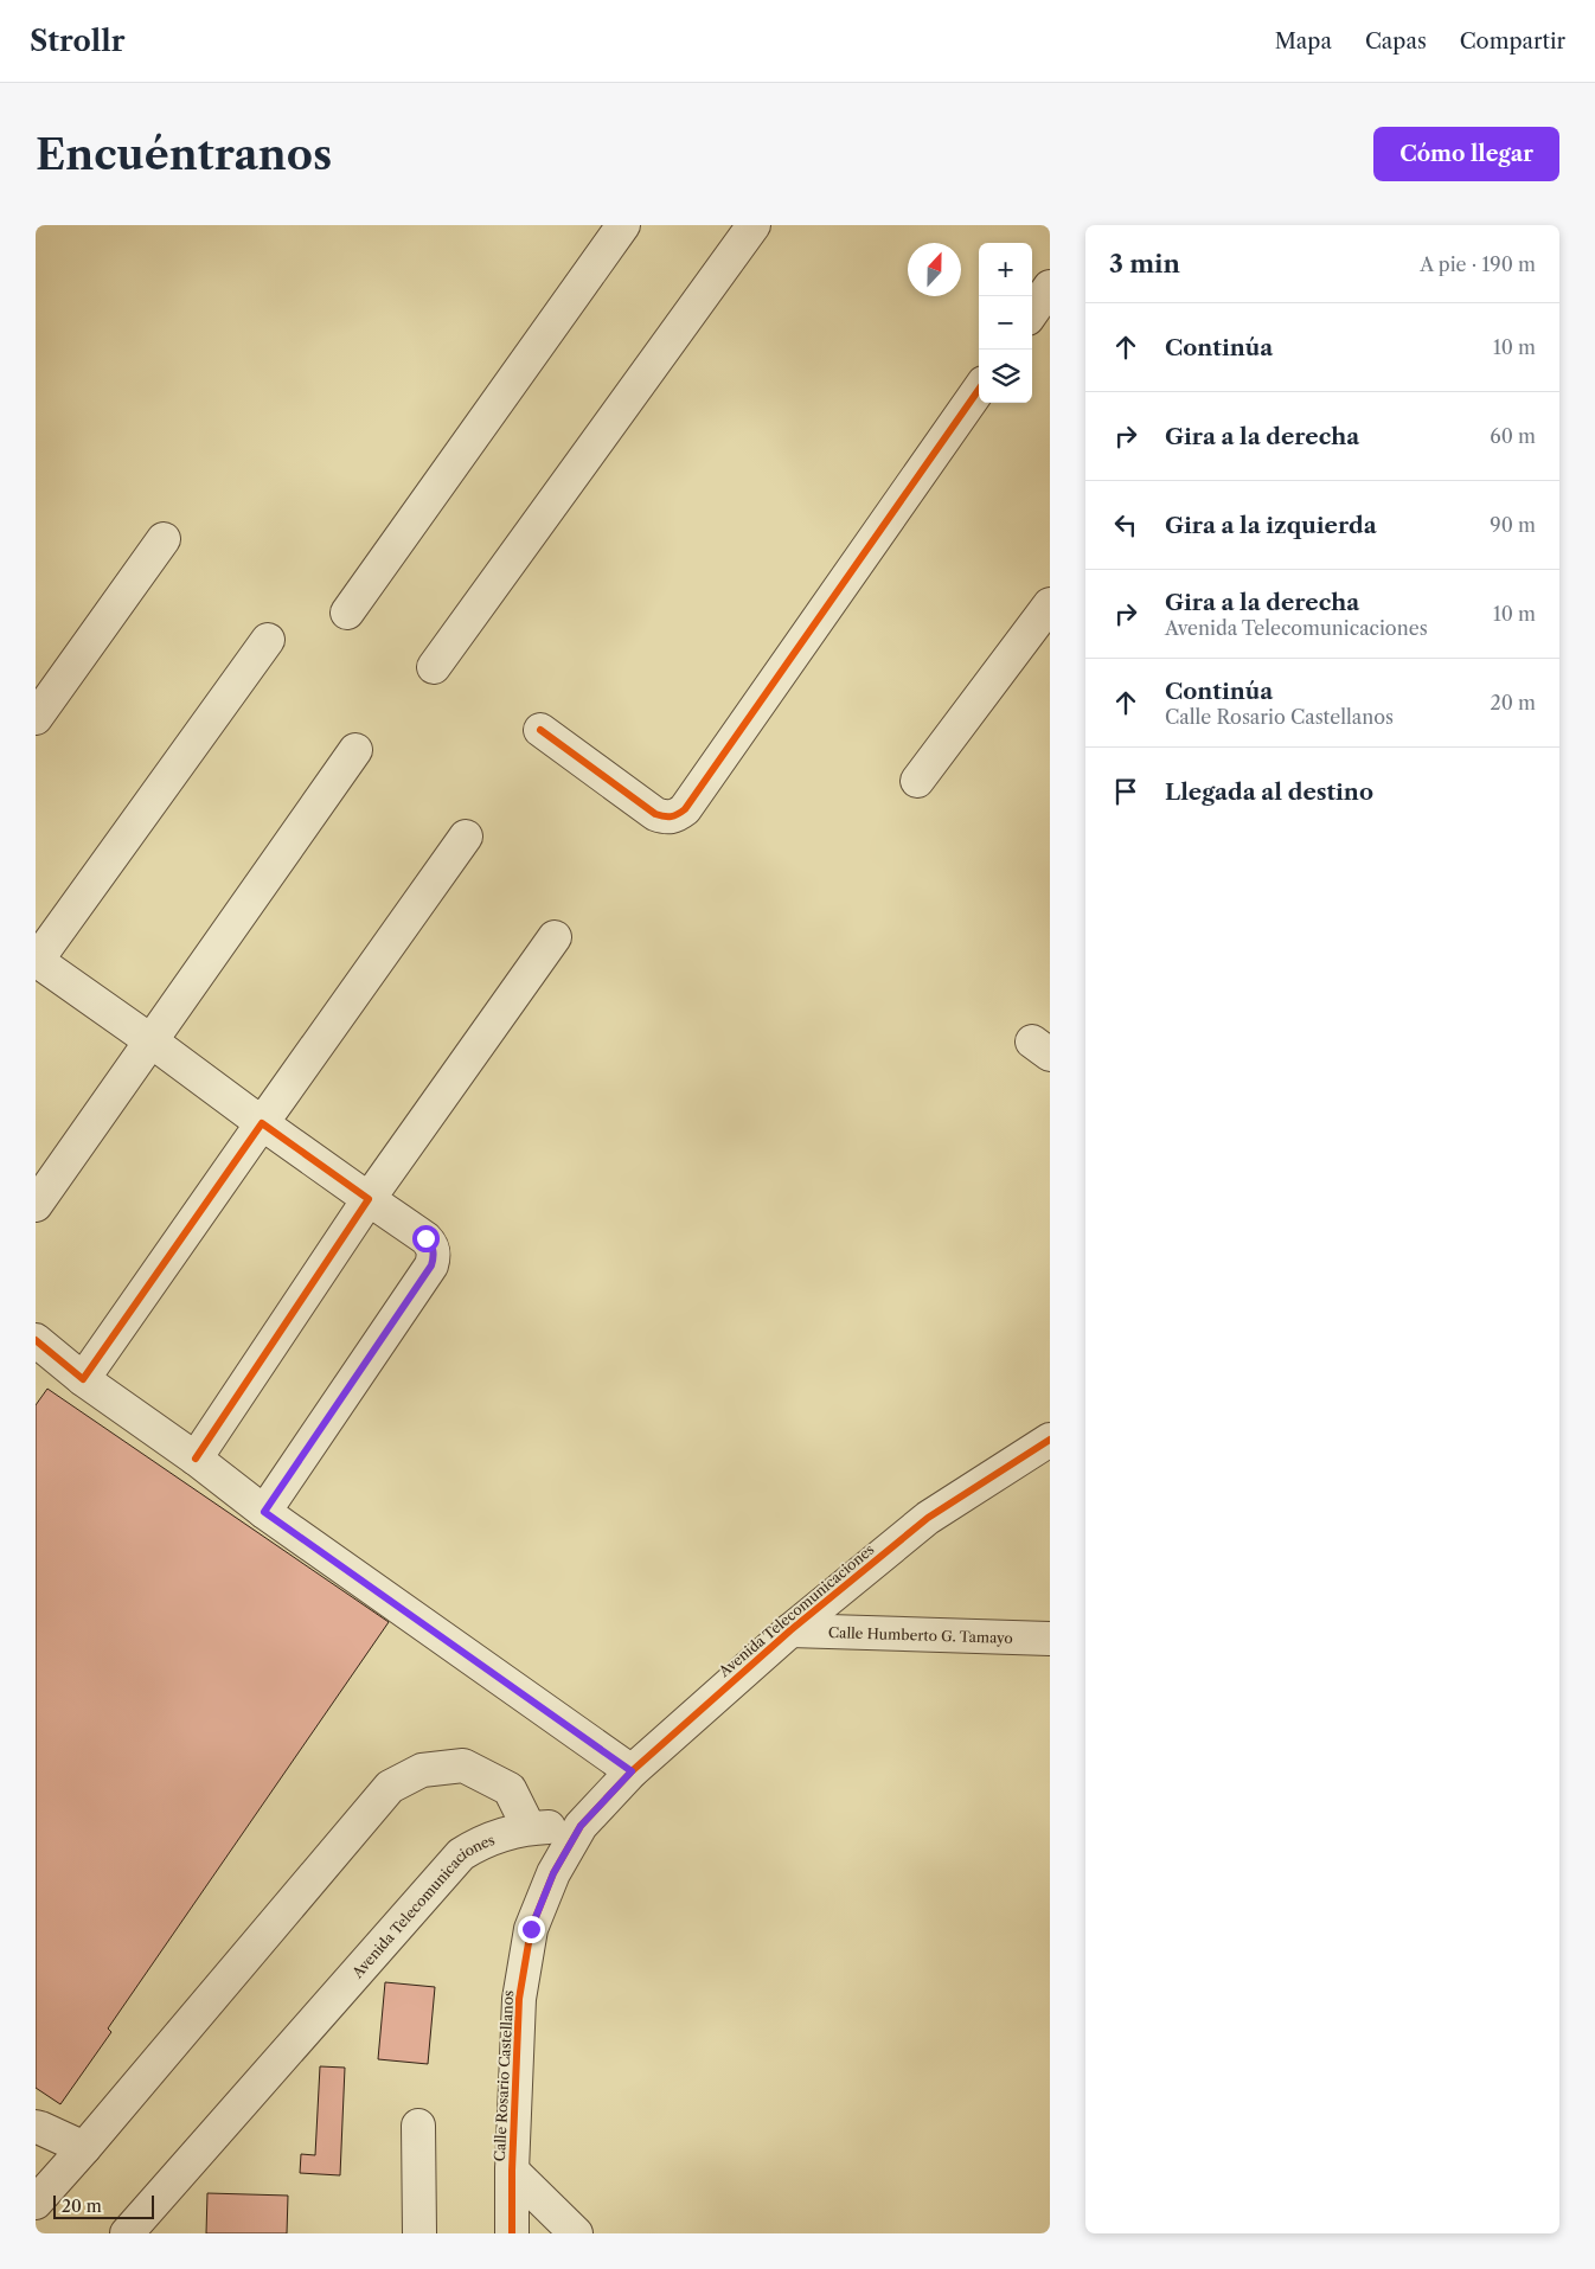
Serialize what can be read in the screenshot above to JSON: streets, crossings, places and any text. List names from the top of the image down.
{
  "streets": {
    "street": ["Avenida Telecomunicaciones", "Calle Humberto G. Tamayo", "Calle Rosario Castellanos"]
  },
  "crossings": [
    ["Avenida Telecomunicaciones", "Calle Humberto G. Tamayo"],
    ["Avenida Telecomunicaciones", "Calle Rosario Castellanos"]
  ],
  "scale_bar": "20 m",
  "north": "top",
  "page": {
    "header": "Strollr",
    "nav": ["Mapa", "Capas", "Compartir"],
    "buttons": "Cómo llegar",
    "title": "Encuéntranos",
    "heading": ["3 min", "A pie · 190 m"],
    "map_buttons": ["+", "−"],
    "list": [
      ["Continúa", "10 m"],
      ["Gira a la derecha", "60 m"],
      ["Gira a la izquierda", "90 m"],
      ["Gira a la derecha", "Avenida Telecomunicaciones", "10 m"],
      ["Continúa", "Calle Rosario Castellanos", "20 m"],
      "Llegada al destino"
    ],
    "scale": "20 m"
  }
}
